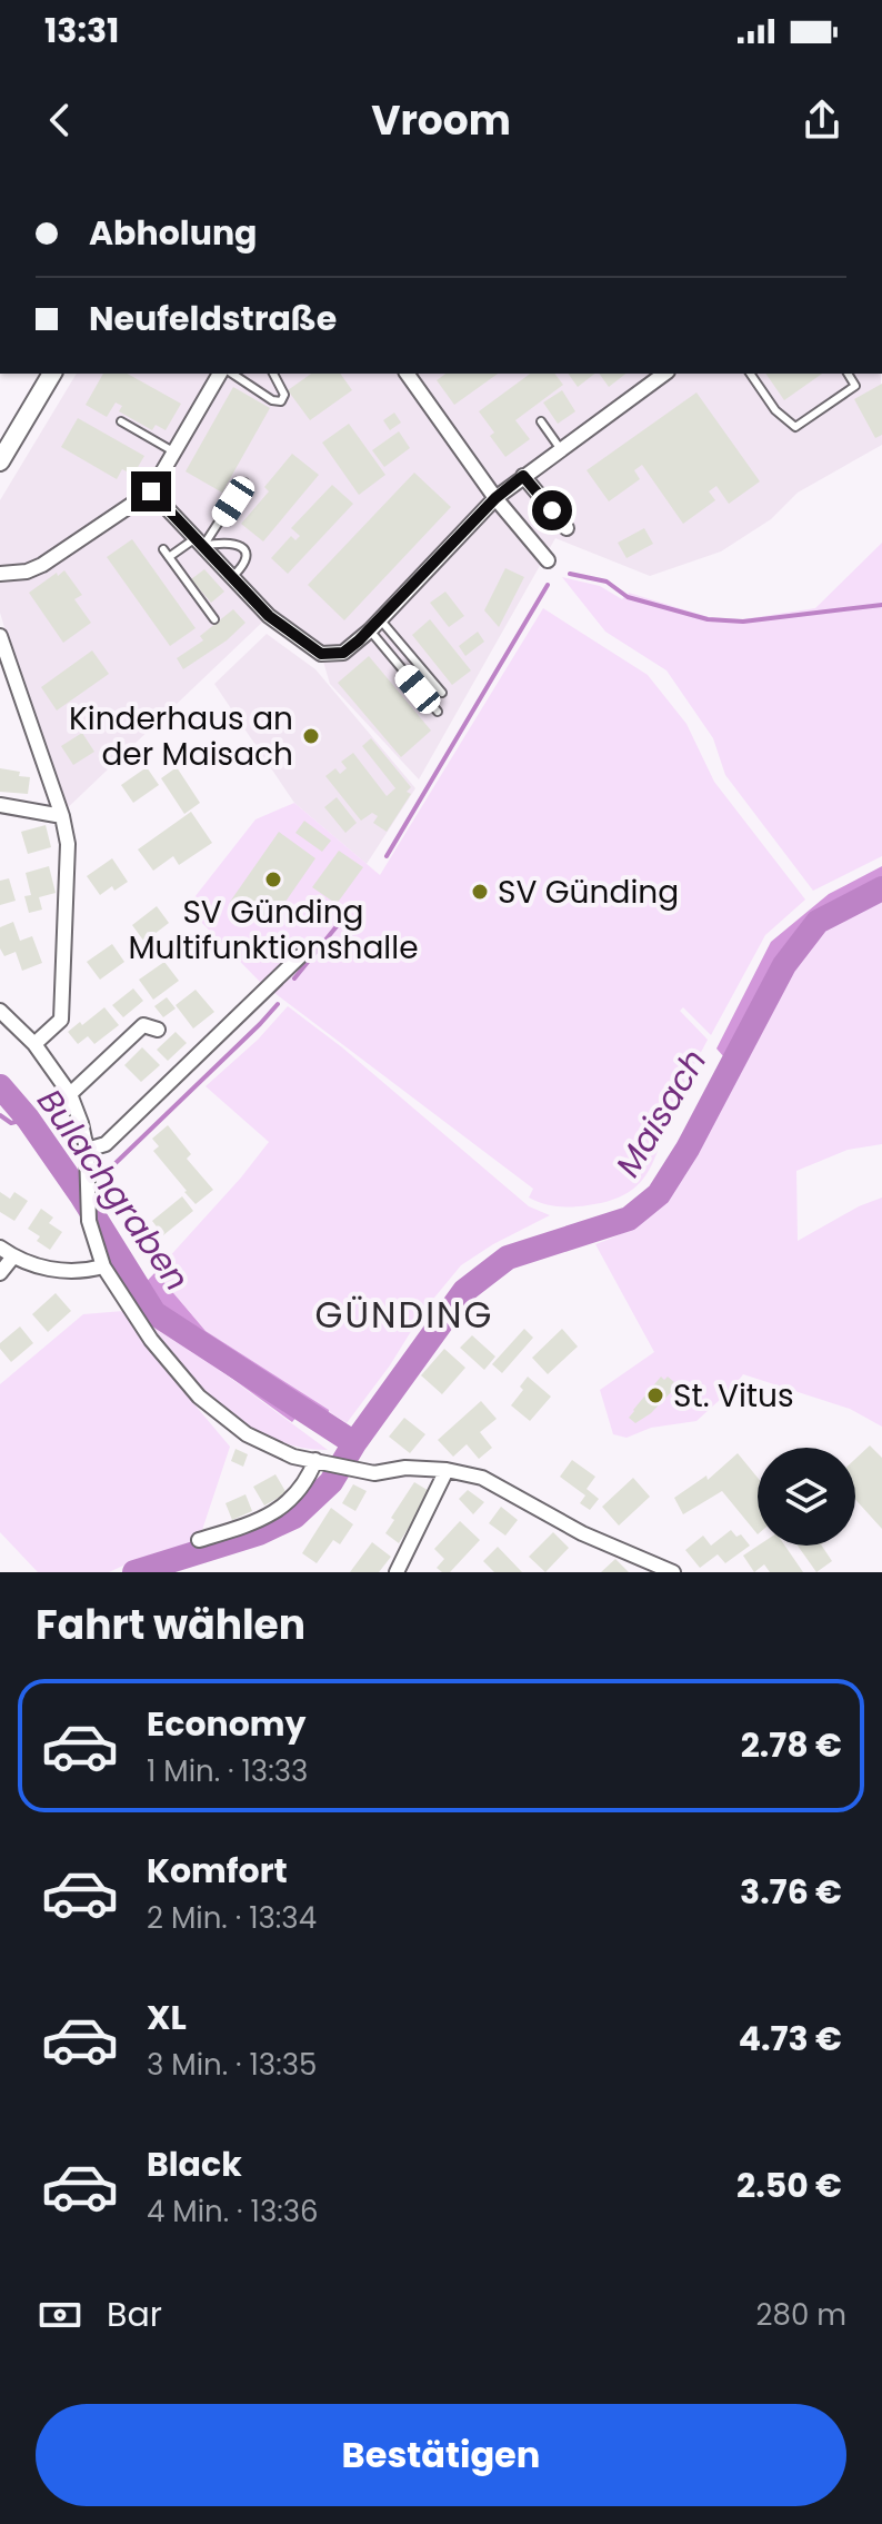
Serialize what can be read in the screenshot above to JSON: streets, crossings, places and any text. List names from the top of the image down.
{
  "districts": ["GÜNDING"],
  "water": ["Maisach", "Bulachgraben"],
  "places": [
    "Kinderhaus an der Maisach",
    "SV Günding Multifunktionshalle",
    "SV Günding",
    "St. Vitus"
  ],
  "page": {
    "status": "13:31",
    "header": "Vroom",
    "banner": ["Abholung", "Neufeldstraße"],
    "heading": "Fahrt wählen",
    "list": [
      {
        "name": "Economy",
        "note": "1 Min. · 13:33",
        "value": "2.78 €"
      },
      {
        "name": "Komfort",
        "note": "2 Min. · 13:34",
        "value": "3.76 €"
      },
      {
        "name": "XL",
        "note": "3 Min. · 13:35",
        "value": "4.73 €"
      },
      {
        "name": "Black",
        "note": "4 Min. · 13:36",
        "value": "2.50 €"
      }
    ],
    "pay": ["Bar", "280 m"],
    "buttons": "Bestätigen"
  }
}
